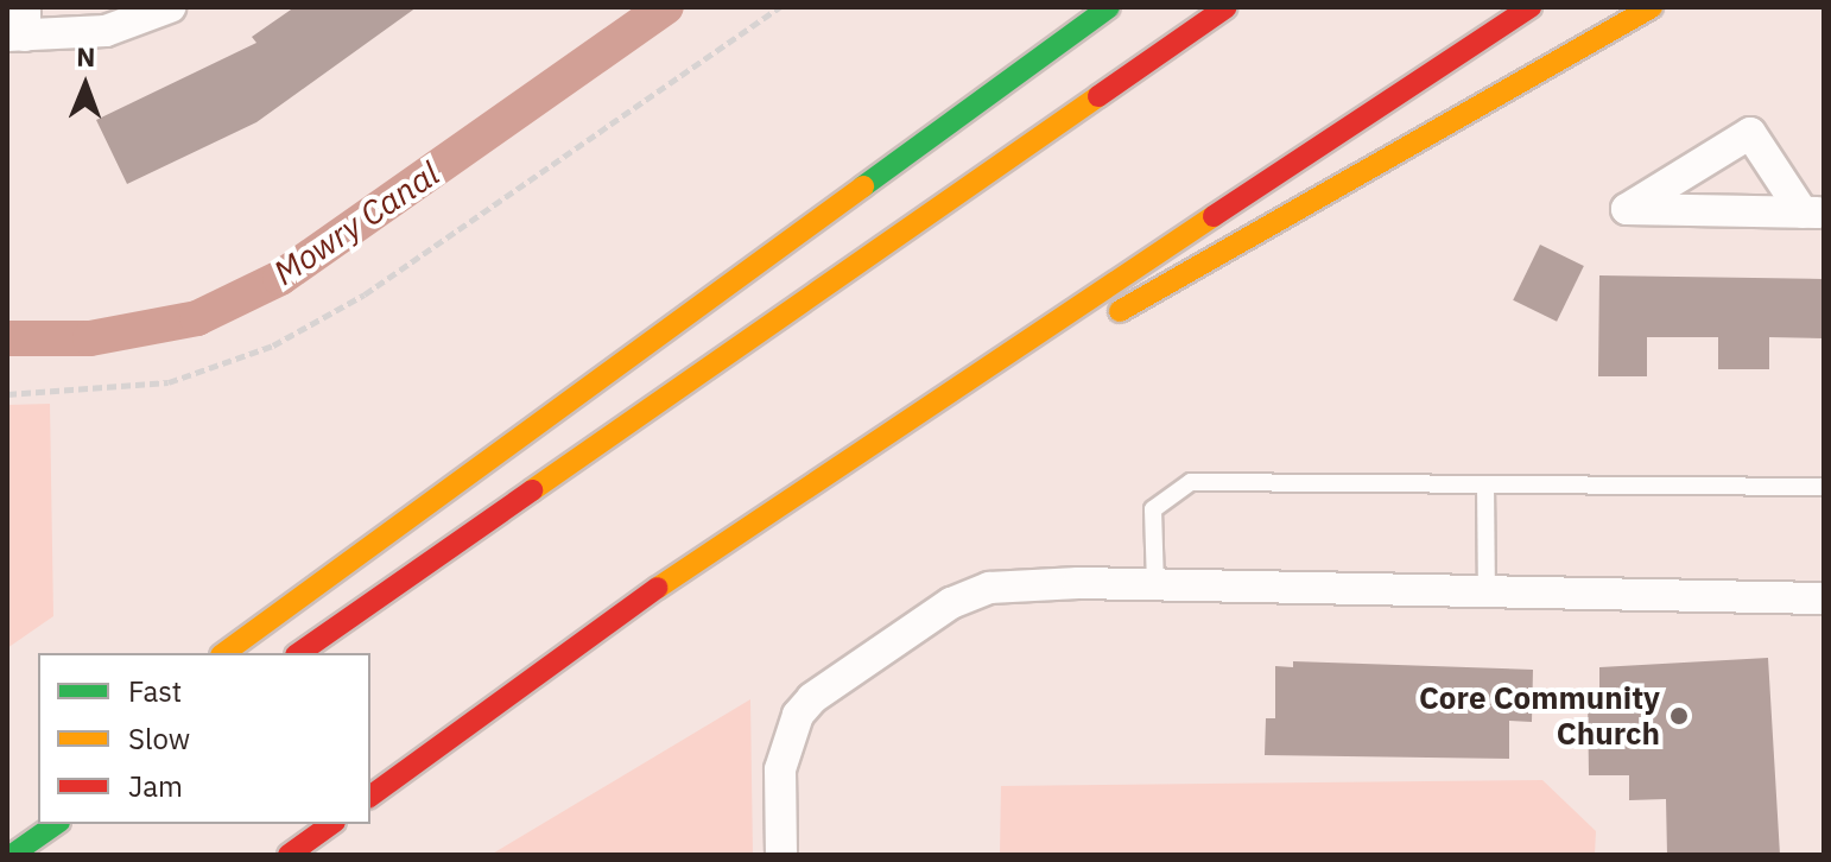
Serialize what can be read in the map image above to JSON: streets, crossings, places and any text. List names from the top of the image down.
{
  "water": ["Mowry Canal"],
  "places": ["Core Community Church"],
  "legend": ["Fast", "Slow", "Jam"],
  "north": "top"
}
